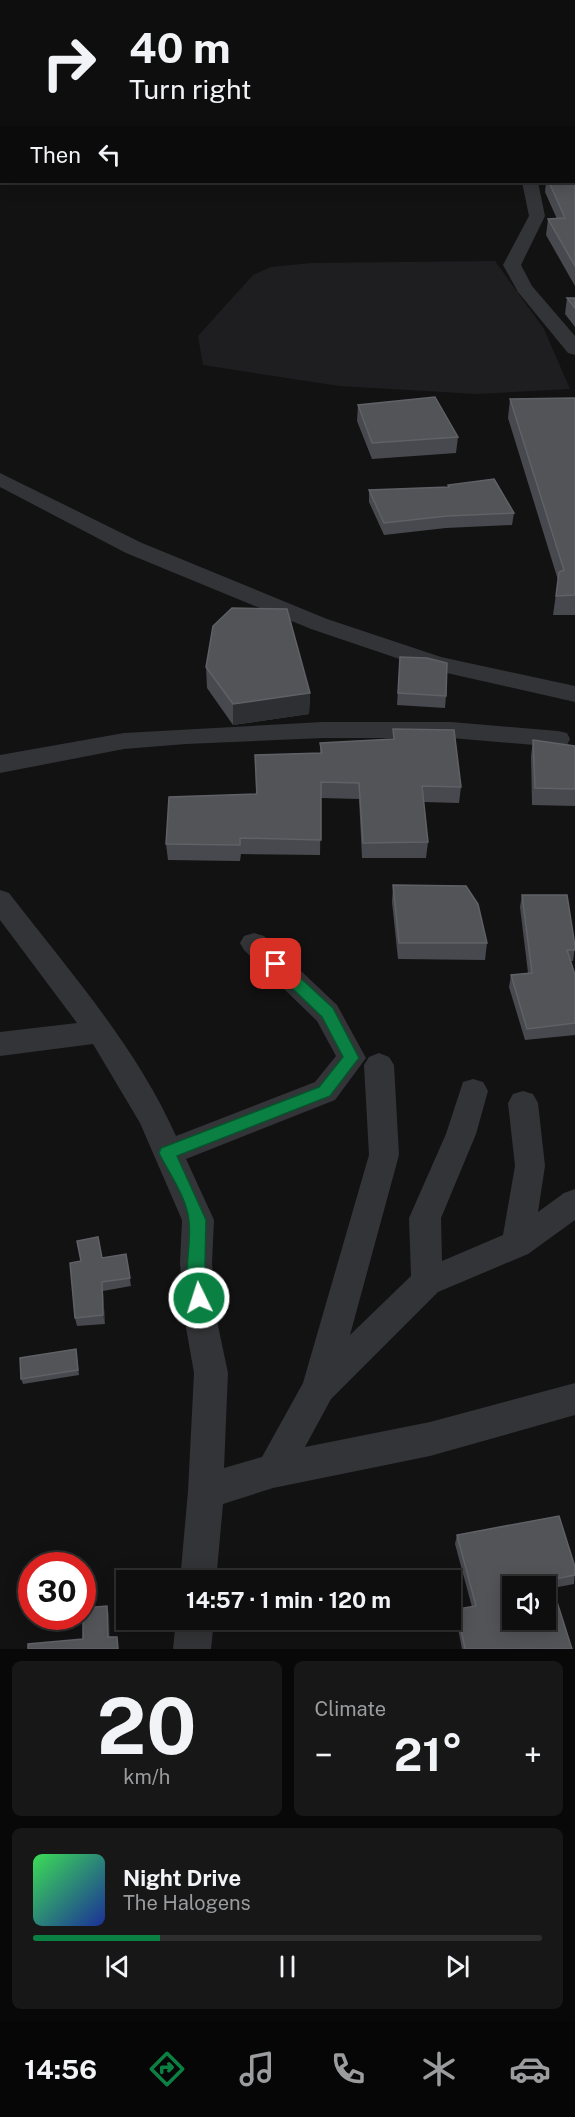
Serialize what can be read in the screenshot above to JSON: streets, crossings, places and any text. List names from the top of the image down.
{
  "page": {
    "turn": ["40 m", "Turn right"],
    "then": "Then",
    "limit": "30",
    "trip": "14:57 · 1 min · 120 m",
    "tile": [
      ["20", "km/h"],
      "Climate"
    ],
    "heat": ["−", "21°", "+"],
    "song": ["Night Drive", "The Halogens"],
    "tabs": "14:56"
  }
}
